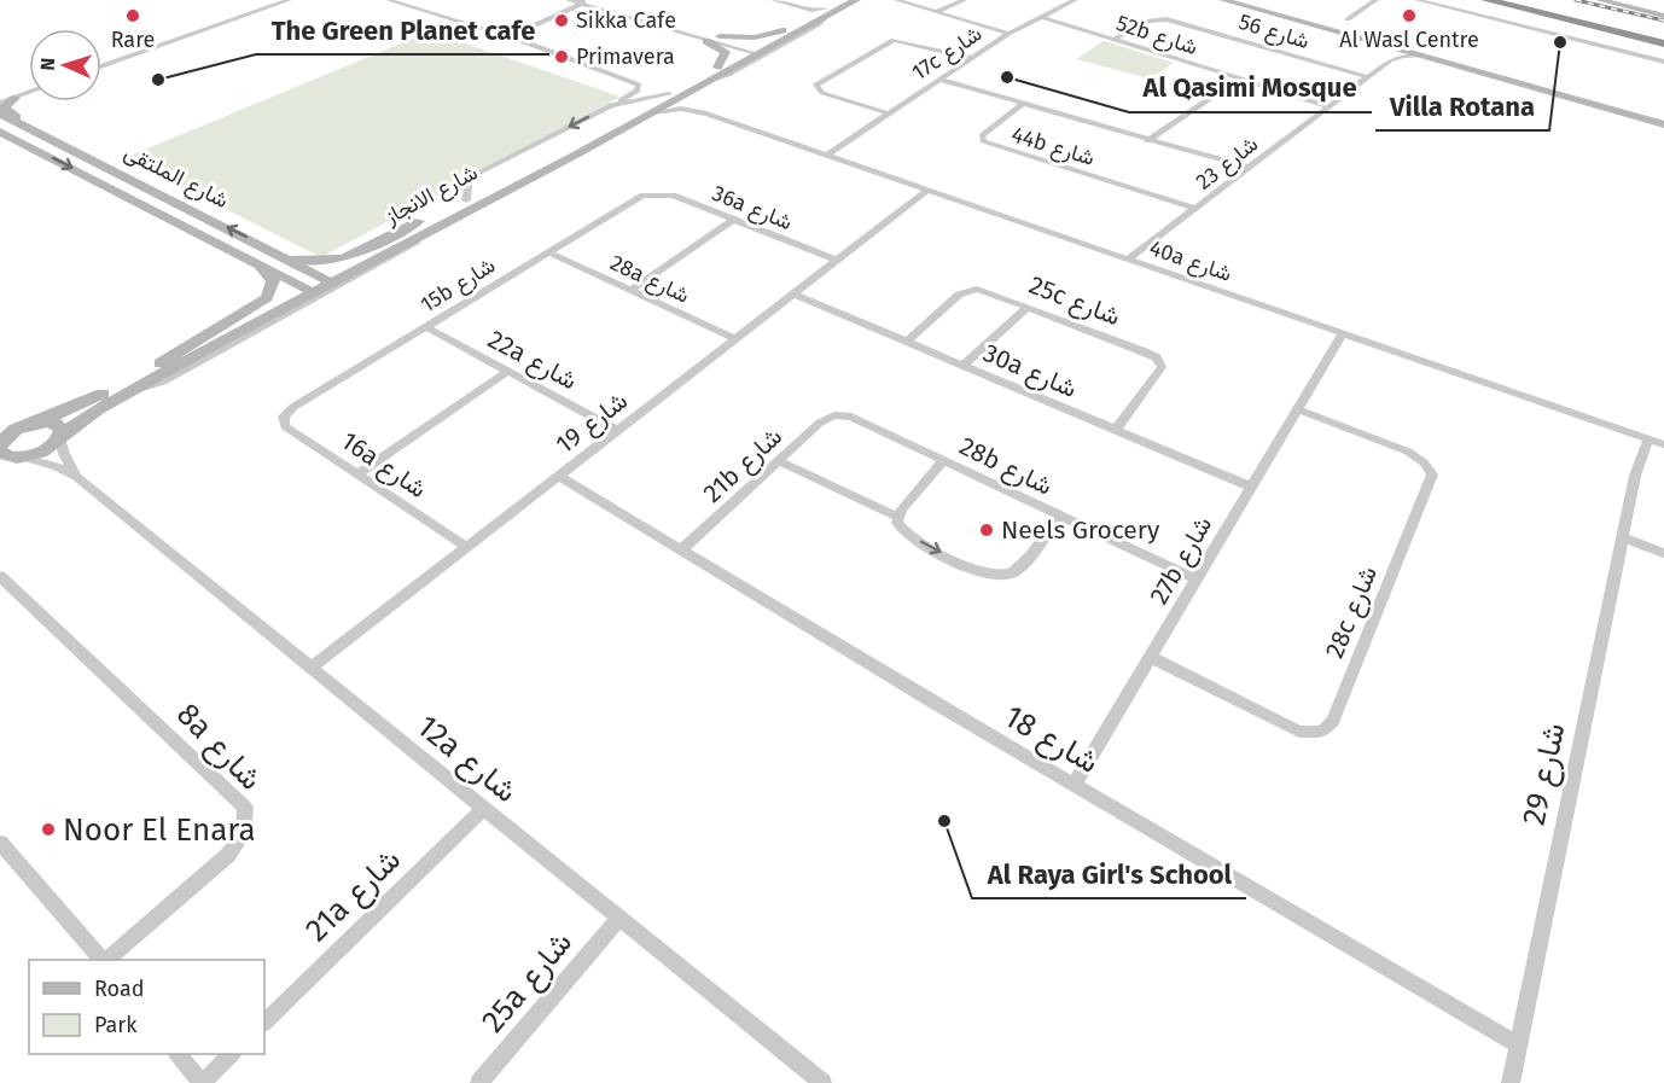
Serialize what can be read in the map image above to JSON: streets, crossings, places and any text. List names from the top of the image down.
{
  "streets": {
    "street": [
      "شارع 56",
      "52b شارع",
      "17c شارع",
      "44b شارع",
      "شارع 23",
      "شارع الملتقى",
      "شارع الانجاز",
      "36a شارع",
      "40a شارع",
      "28a شارع",
      "15b شارع",
      "25c شارع",
      "22a شارع",
      "30a شارع",
      "شارع 19",
      "16a شارع",
      "21b شارع",
      "28b شارع",
      "27b شارع",
      "28c شارع",
      "شارع 18",
      "8a شارع",
      "12a شارع",
      "شارع 29",
      "21a شارع",
      "25a شارع"
    ]
  },
  "crossings": [
    ["شارع 56", "52b شارع"],
    ["شارع 56", "شارع 23"],
    ["52b شارع", "17c شارع"],
    ["52b شارع", "شارع 23"],
    ["17c شارع", "40a شارع"],
    ["44b شارع", "شارع 23"],
    ["شارع 23", "40a شارع"],
    ["شارع الملتقى", "شارع الانجاز"],
    ["شارع الانجاز", "40a شارع"],
    ["شارع الانجاز", "12a شارع"],
    ["36a شارع", "15b شارع"],
    ["36a شارع", "شارع 19"],
    ["40a شارع", "شارع 19"],
    ["40a شارع", "27b شارع"],
    ["40a شارع", "شارع 29"],
    ["28a شارع", "15b شارع"],
    ["28a شارع", "شارع 19"],
    ["15b شارع", "22a شارع"],
    ["15b شارع", "16a شارع"],
    ["25c شارع", "30a شارع"],
    ["22a شارع", "شارع 19"],
    ["30a شارع", "شارع 19"],
    ["30a شارع", "27b شارع"],
    ["شارع 19", "16a شارع"],
    ["شارع 19", "شارع 18"],
    ["شارع 19", "12a شارع"],
    ["21b شارع", "28b شارع"],
    ["21b شارع", "شارع 18"],
    ["28b شارع", "27b شارع"],
    ["27b شارع", "28c شارع"],
    ["27b شارع", "شارع 18"],
    ["شارع 18", "شارع 29"],
    ["12a شارع", "21a شارع"],
    ["12a شارع", "25a شارع"]
  ],
  "places": [
    "Rare",
    "Al Wasl Centre",
    "Sikka Cafe",
    "Villa Rotana",
    "Primavera",
    "Al Qasimi Mosque",
    "The Green Planet cafe",
    "Neels Grocery",
    "Al Raya Girl's School",
    "Noor El Enara"
  ],
  "legend": ["Road", "Park"],
  "north": "left"
}
